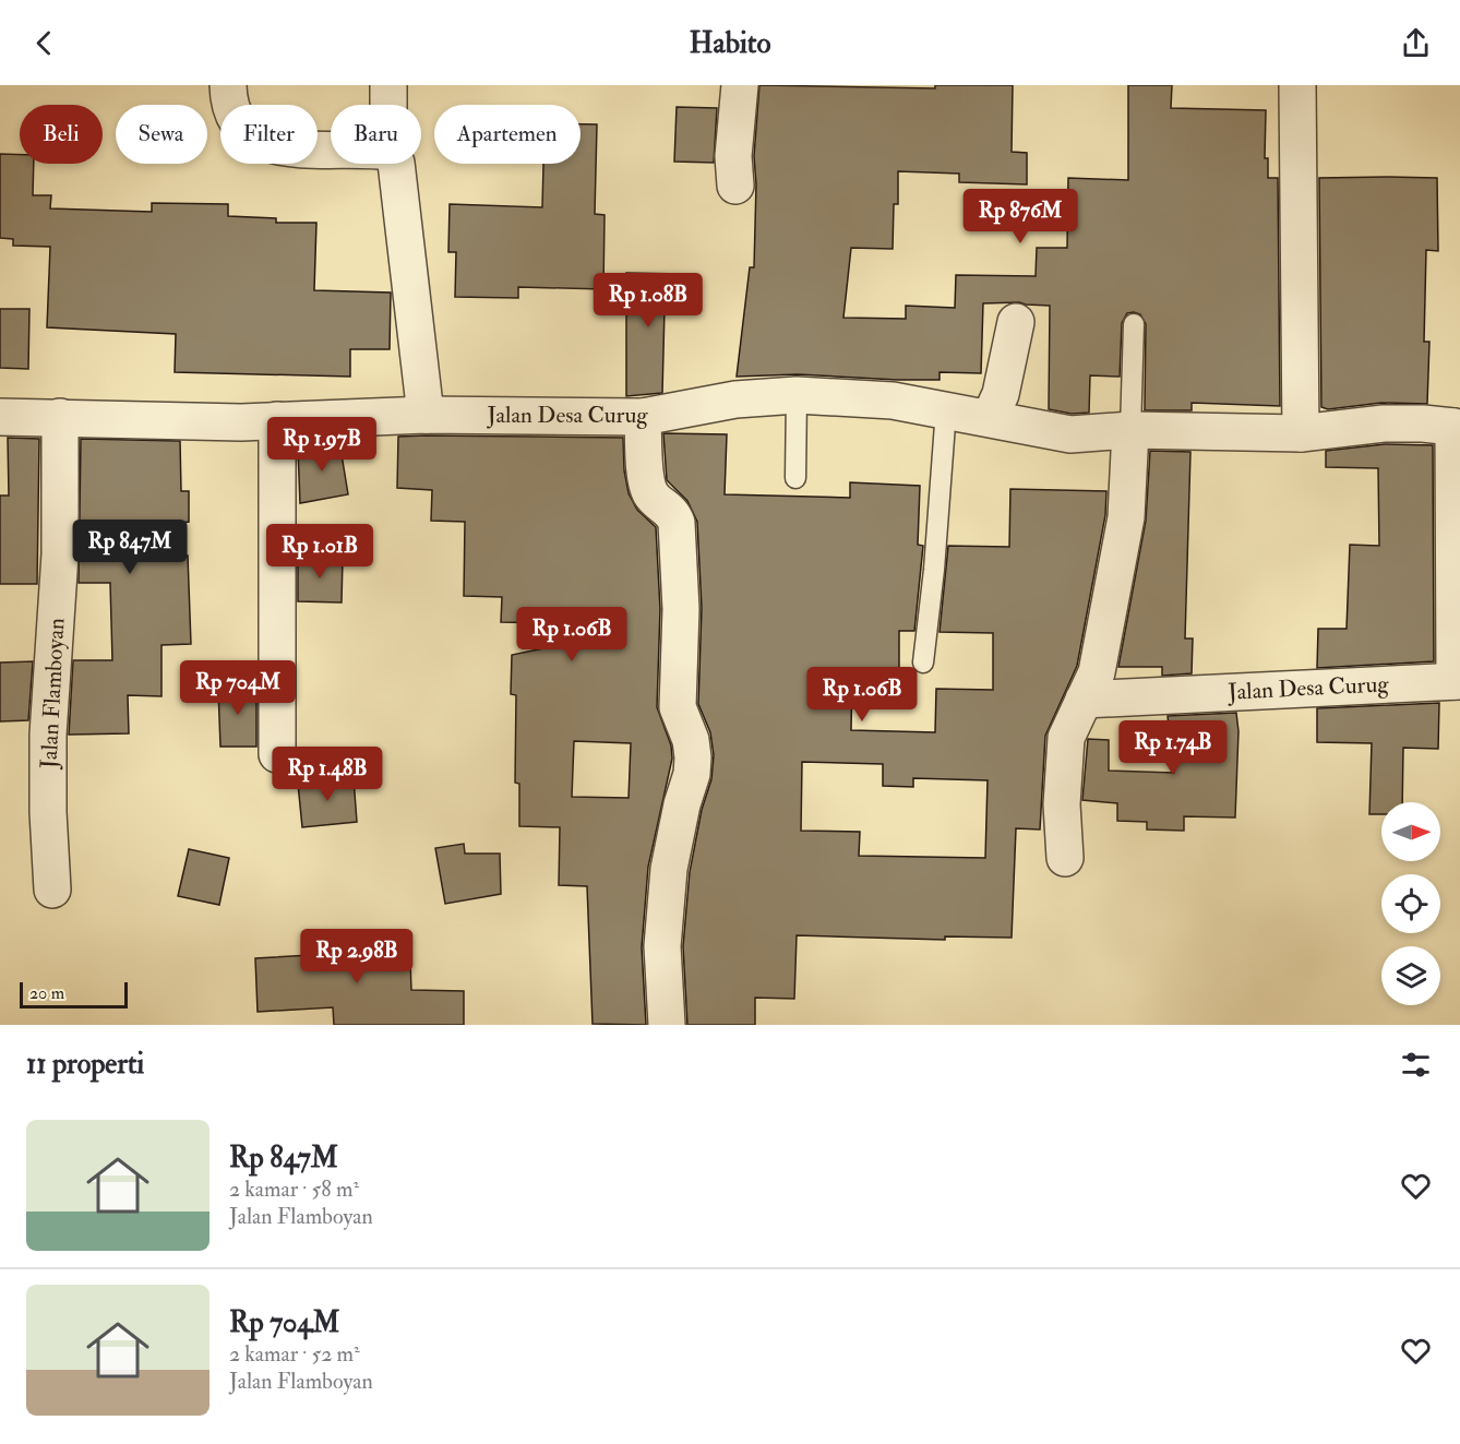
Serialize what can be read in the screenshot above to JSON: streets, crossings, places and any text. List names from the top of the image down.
{
  "streets": {
    "street": ["Jalan Desa Curug", "Jalan Flamboyan"]
  },
  "crossings": [
    ["Jalan Desa Curug", "Jalan Flamboyan"]
  ],
  "scale_bar": "20 m",
  "north": "right",
  "page": {
    "header": "Habito",
    "chip": [
      "Beli",
      "Sewa",
      "Filter",
      "Baru",
      "Apartemen"
    ],
    "price": [
      "Rp 876M",
      "Rp 1.08B",
      "Rp 1.97B",
      "Rp 847M",
      "Rp 1.01B",
      "Rp 1.06B",
      "Rp 704M",
      "Rp 1.06B",
      "Rp 1.74B",
      "Rp 1.48B",
      "Rp 2.98B"
    ],
    "scale": "20 m",
    "heading": "11 properti",
    "list": [
      {
        "name": "Rp 847M",
        "note": "2 kamar · 58 m² · Jalan Flamboyan"
      },
      {
        "name": "Rp 704M",
        "note": "2 kamar · 52 m² · Jalan Flamboyan"
      }
    ]
  }
}
